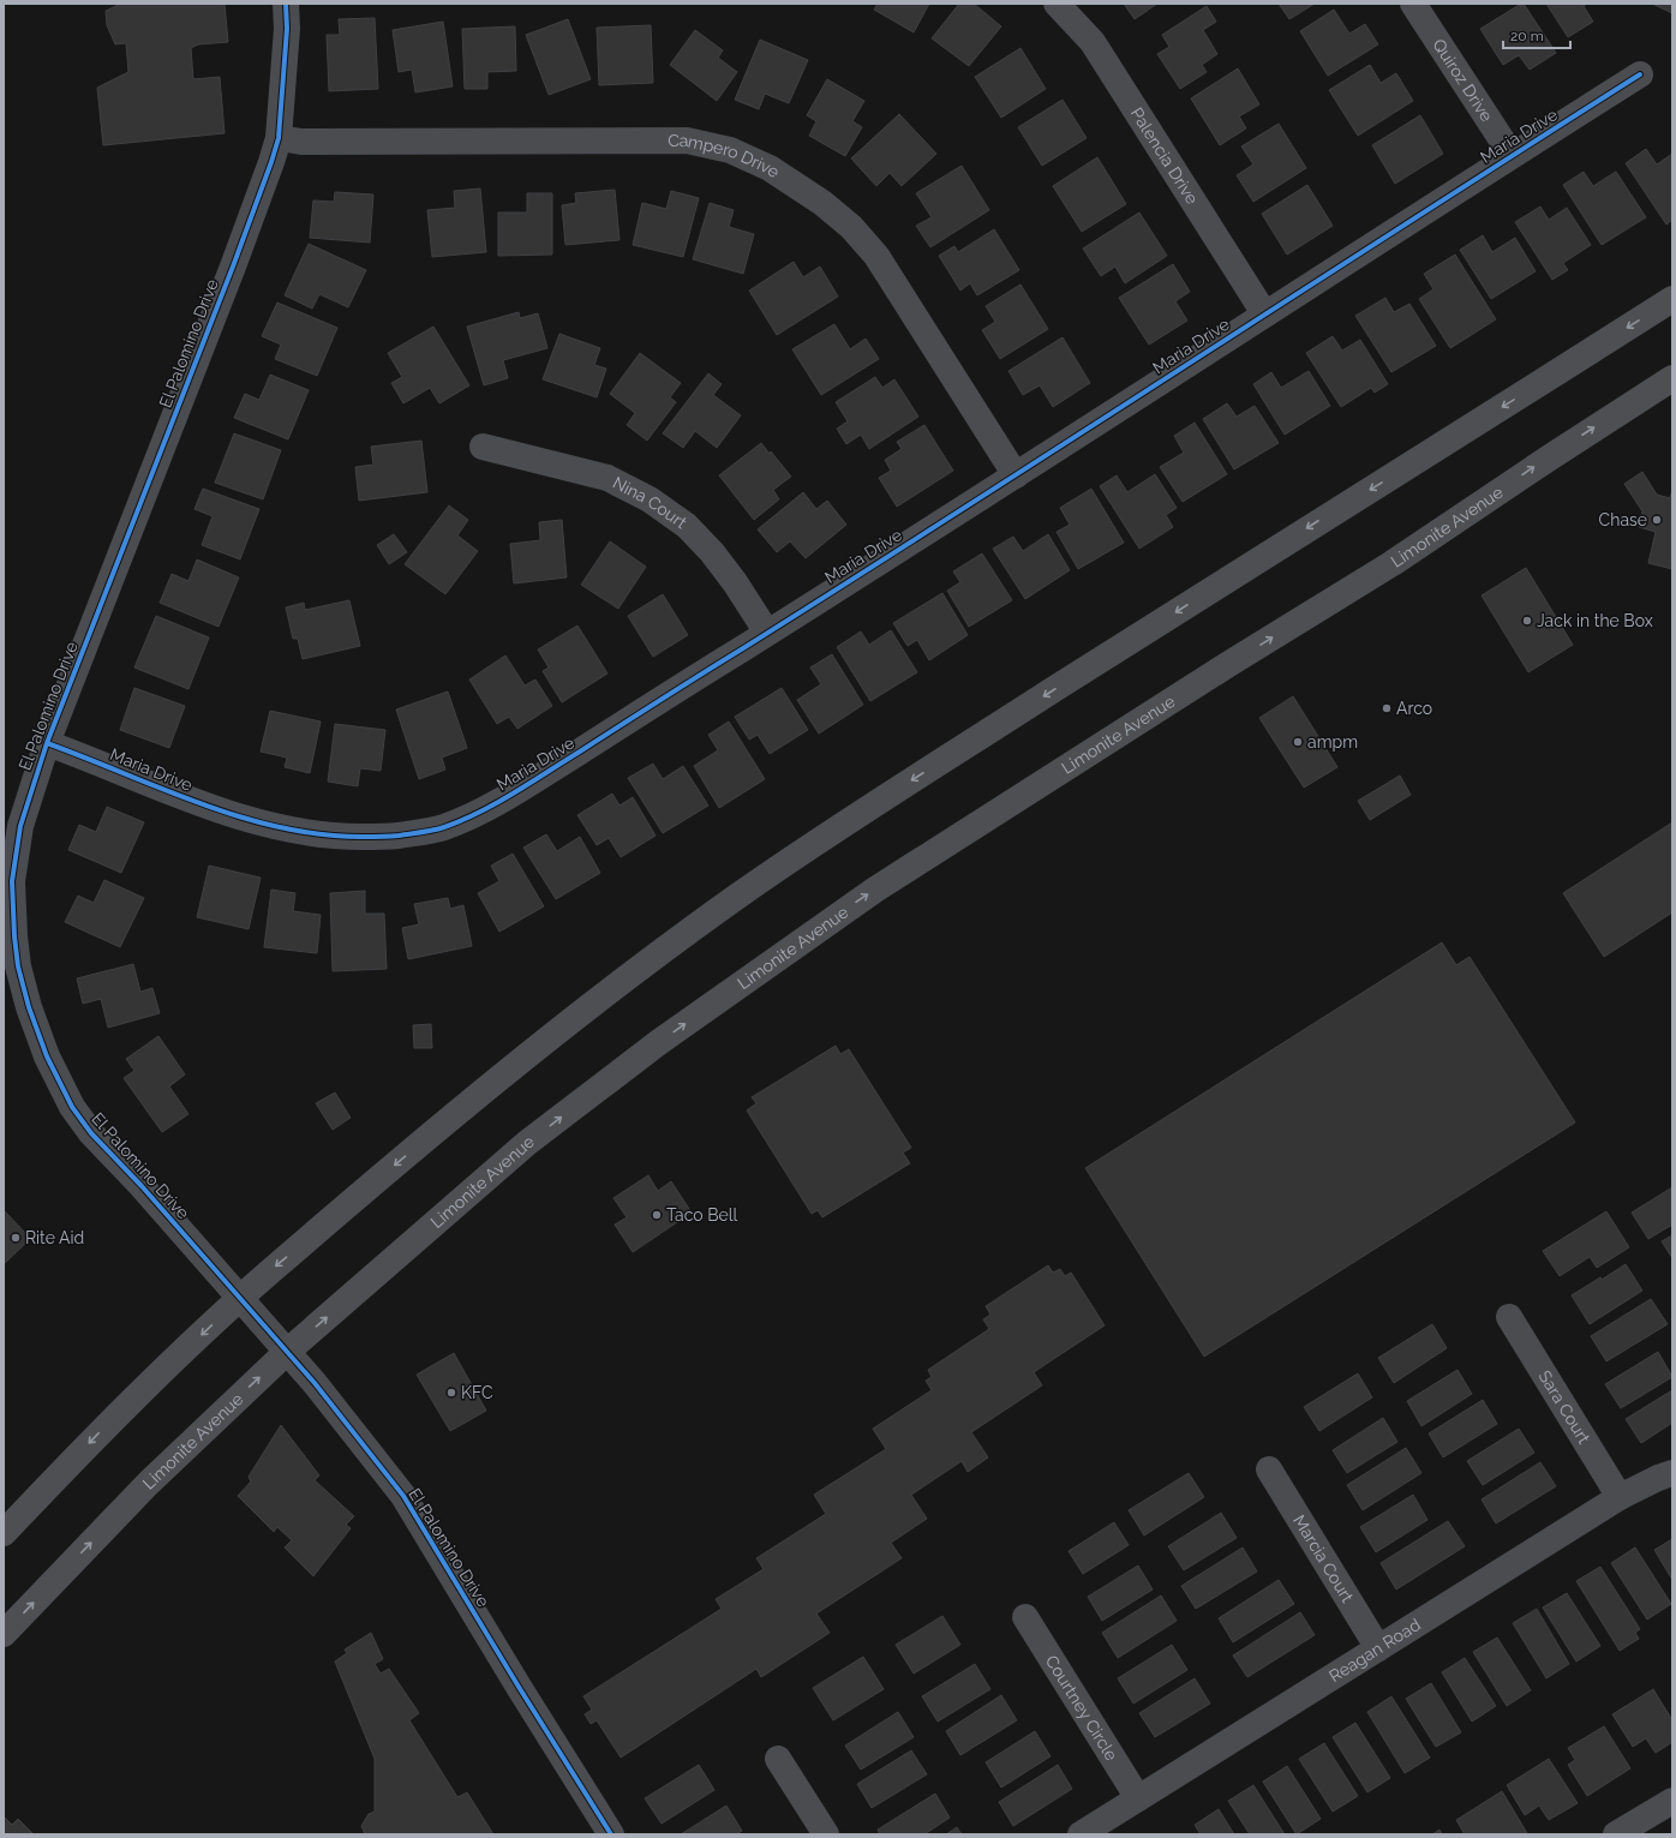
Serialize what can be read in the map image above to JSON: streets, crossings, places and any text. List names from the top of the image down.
{
  "streets": {
    "main road": ["Limonite Avenue"],
    "street": [
      "Quiroz Drive",
      "Maria Drive",
      "Palencia Drive",
      "Campero Drive",
      "El Palomino Drive",
      "Nina Court",
      "Sara Court",
      "Marcia Court",
      "Reagan Road",
      "Courtney Circle"
    ]
  },
  "crossings": [
    ["Quiroz Drive", "Maria Drive"],
    ["Maria Drive", "Palencia Drive"],
    ["Maria Drive", "Campero Drive"],
    ["Maria Drive", "El Palomino Drive"],
    ["Maria Drive", "Nina Court"],
    ["Campero Drive", "El Palomino Drive"],
    ["El Palomino Drive", "Limonite Avenue"],
    ["Sara Court", "Reagan Road"],
    ["Marcia Court", "Reagan Road"],
    ["Reagan Road", "Courtney Circle"]
  ],
  "places": [
    "Chase",
    "Jack in the Box",
    "Arco",
    "ampm",
    "Taco Bell",
    "Rite Aid",
    "KFC"
  ],
  "scale_bar": "20 m"
}
